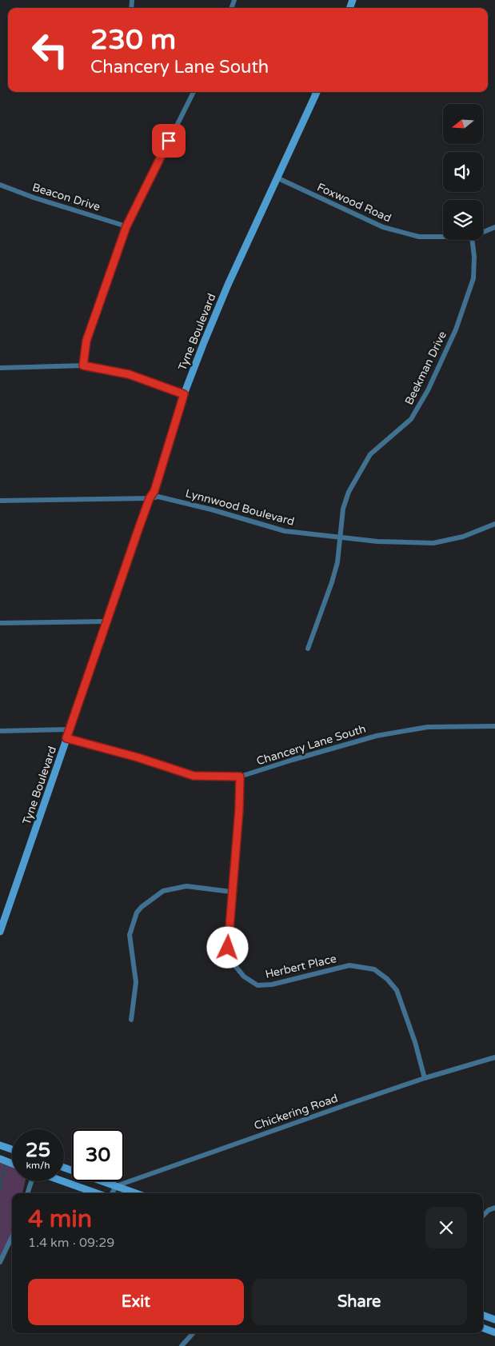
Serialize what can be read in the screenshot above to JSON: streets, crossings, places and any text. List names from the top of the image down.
{
  "streets": {
    "street": [
      "Beacon Drive",
      "Foxwood Road",
      "Tyne Boulevard",
      "Beekman Drive",
      "Lynnwood Boulevard",
      "Chancery Lane South",
      "Herbert Place",
      "Chickering Road"
    ]
  },
  "crossings": [
    ["Foxwood Road", "Tyne Boulevard"],
    ["Tyne Boulevard", "Lynnwood Boulevard"],
    ["Tyne Boulevard", "Chancery Lane South"],
    ["Beekman Drive", "Lynnwood Boulevard"],
    ["Chancery Lane South", "Herbert Place"],
    ["Herbert Place", "Chickering Road"]
  ],
  "north": "left",
  "page": {
    "turn": ["230 m", "Chancery Lane South"],
    "speed": "25 km/h",
    "limit": "30",
    "heading": ["4 min", "1.4 km · 09:29"],
    "buttons": ["Exit", "Share"]
  }
}
